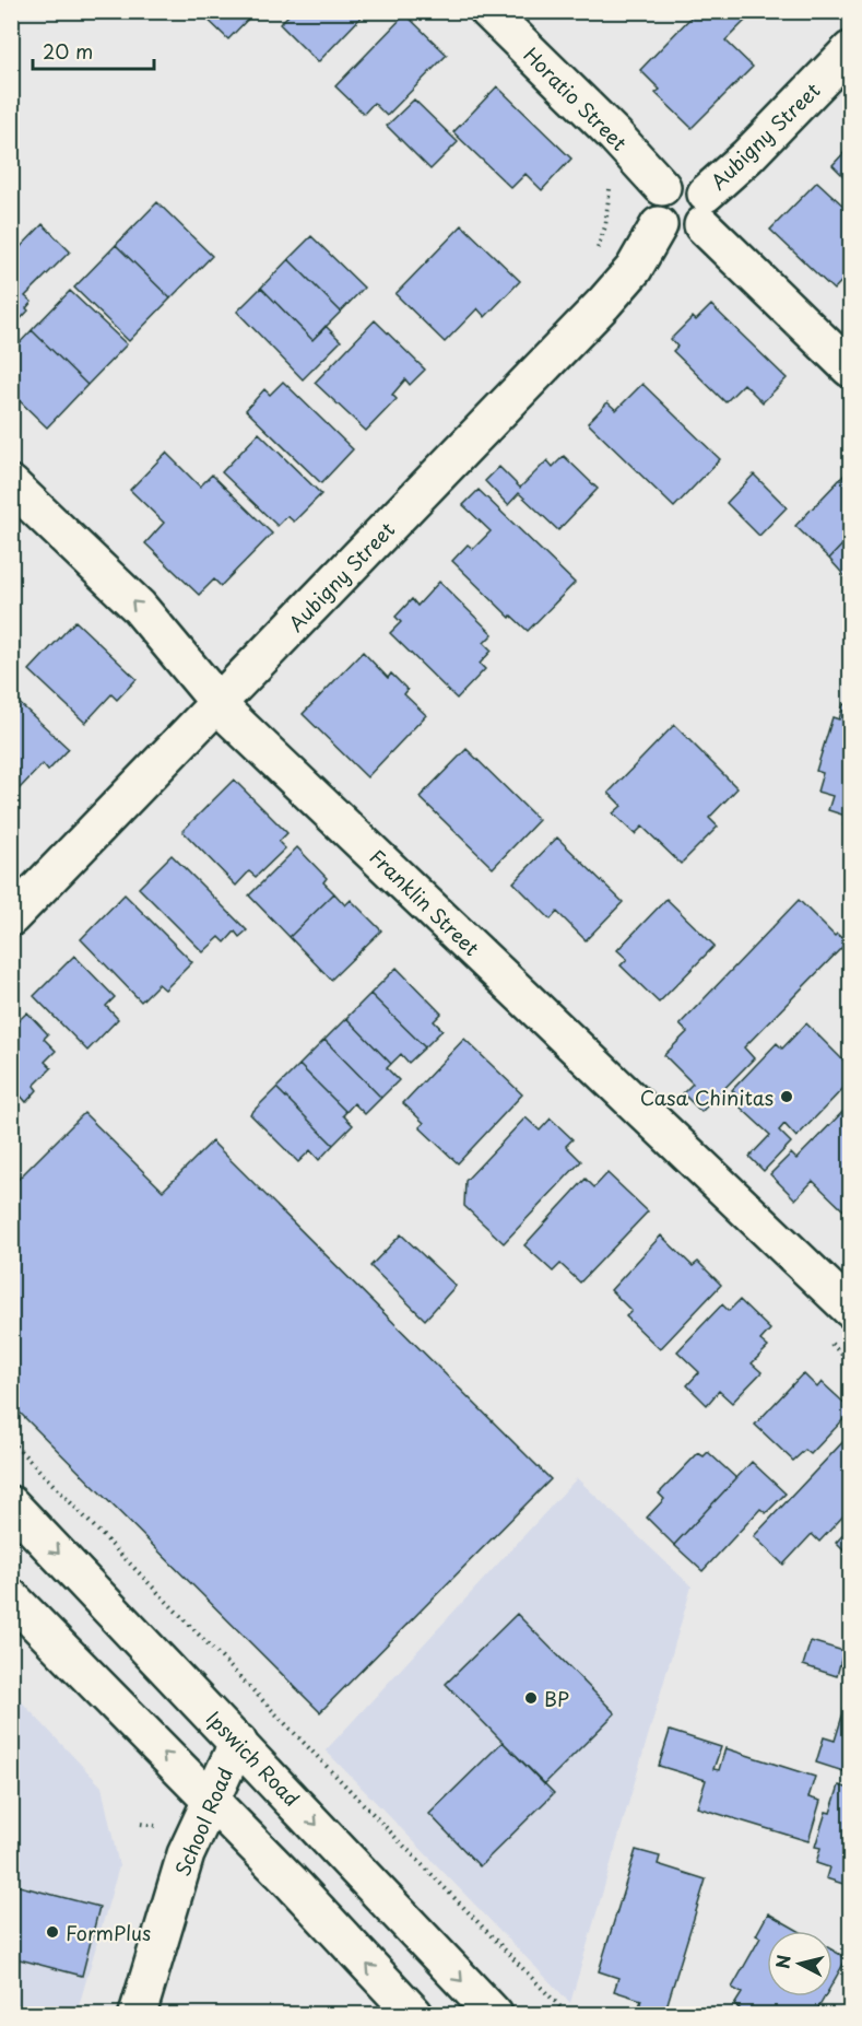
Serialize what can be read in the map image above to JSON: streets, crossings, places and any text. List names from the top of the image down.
{
  "streets": {
    "main road": [
      "Horatio Street",
      "Aubigny Street",
      "Franklin Street",
      "Ipswich Road",
      "School Road"
    ]
  },
  "crossings": [
    ["Horatio Street", "Aubigny Street"],
    ["Aubigny Street", "Franklin Street"],
    ["Ipswich Road", "School Road"]
  ],
  "places": ["Casa Chinitas", "BP", "FormPlus"],
  "scale_bar": "20 m",
  "north": "left"
}
